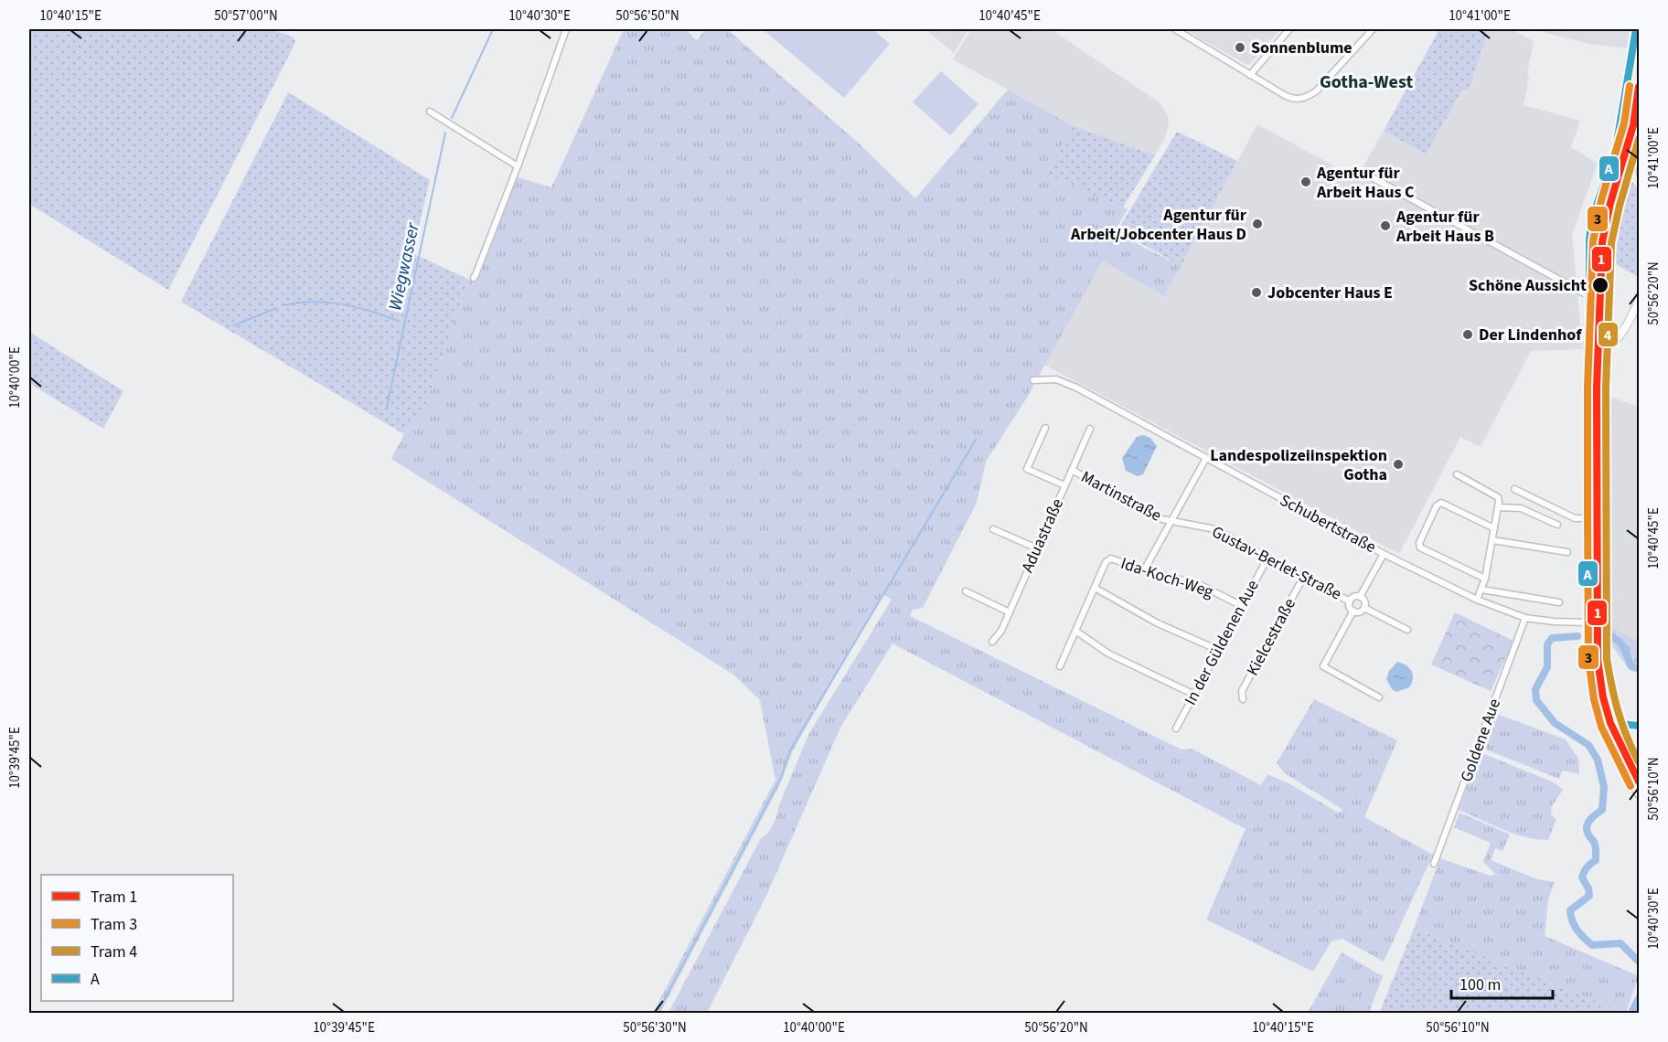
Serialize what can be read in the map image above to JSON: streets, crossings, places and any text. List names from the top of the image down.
{
  "streets": {
    "street": [
      "Martinstraße",
      "Schubertstraße",
      "Aduastraße",
      "Gustav-Berlet-Straße",
      "Ida-Koch-Weg",
      "Kielcestraße",
      "In der Güldenen Aue",
      "Goldene Aue"
    ]
  },
  "crossings": [
    ["Martinstraße", "Aduastraße"],
    ["Martinstraße", "Gustav-Berlet-Straße"],
    ["Schubertstraße", "Goldene Aue"],
    ["Gustav-Berlet-Straße", "Kielcestraße"],
    ["Gustav-Berlet-Straße", "In der Güldenen Aue"],
    ["Ida-Koch-Weg", "In der Güldenen Aue"]
  ],
  "districts": ["Gotha-West"],
  "water": ["Wiegwasser"],
  "places": [
    "Sonnenblume",
    "Agentur für Arbeit Haus C",
    "Agentur für Arbeit/Jobcenter Haus D",
    "Agentur für Arbeit Haus B",
    "Schöne Aussicht",
    "Jobcenter Haus E",
    "Der Lindenhof",
    "Landespolizeiinspektion Gotha"
  ],
  "lines": [
    "transit line A",
    "tram line 3",
    "tram line 1",
    "tram line 4"
  ],
  "legend": [
    "Tram 1",
    "Tram 3",
    "Tram 4",
    "A"
  ],
  "scale_bar": "100 m",
  "coordinates": [
    "10°40'15\"E",
    "50°57'00\"N",
    "10°40'30\"E",
    "50°56'50\"N",
    "10°40'45\"E",
    "10°41'00\"E",
    "50°56'20\"N",
    "10°40'00\"E",
    "10°39'45\"E",
    "50°56'10\"N",
    "50°56'30\"N"
  ]
}
